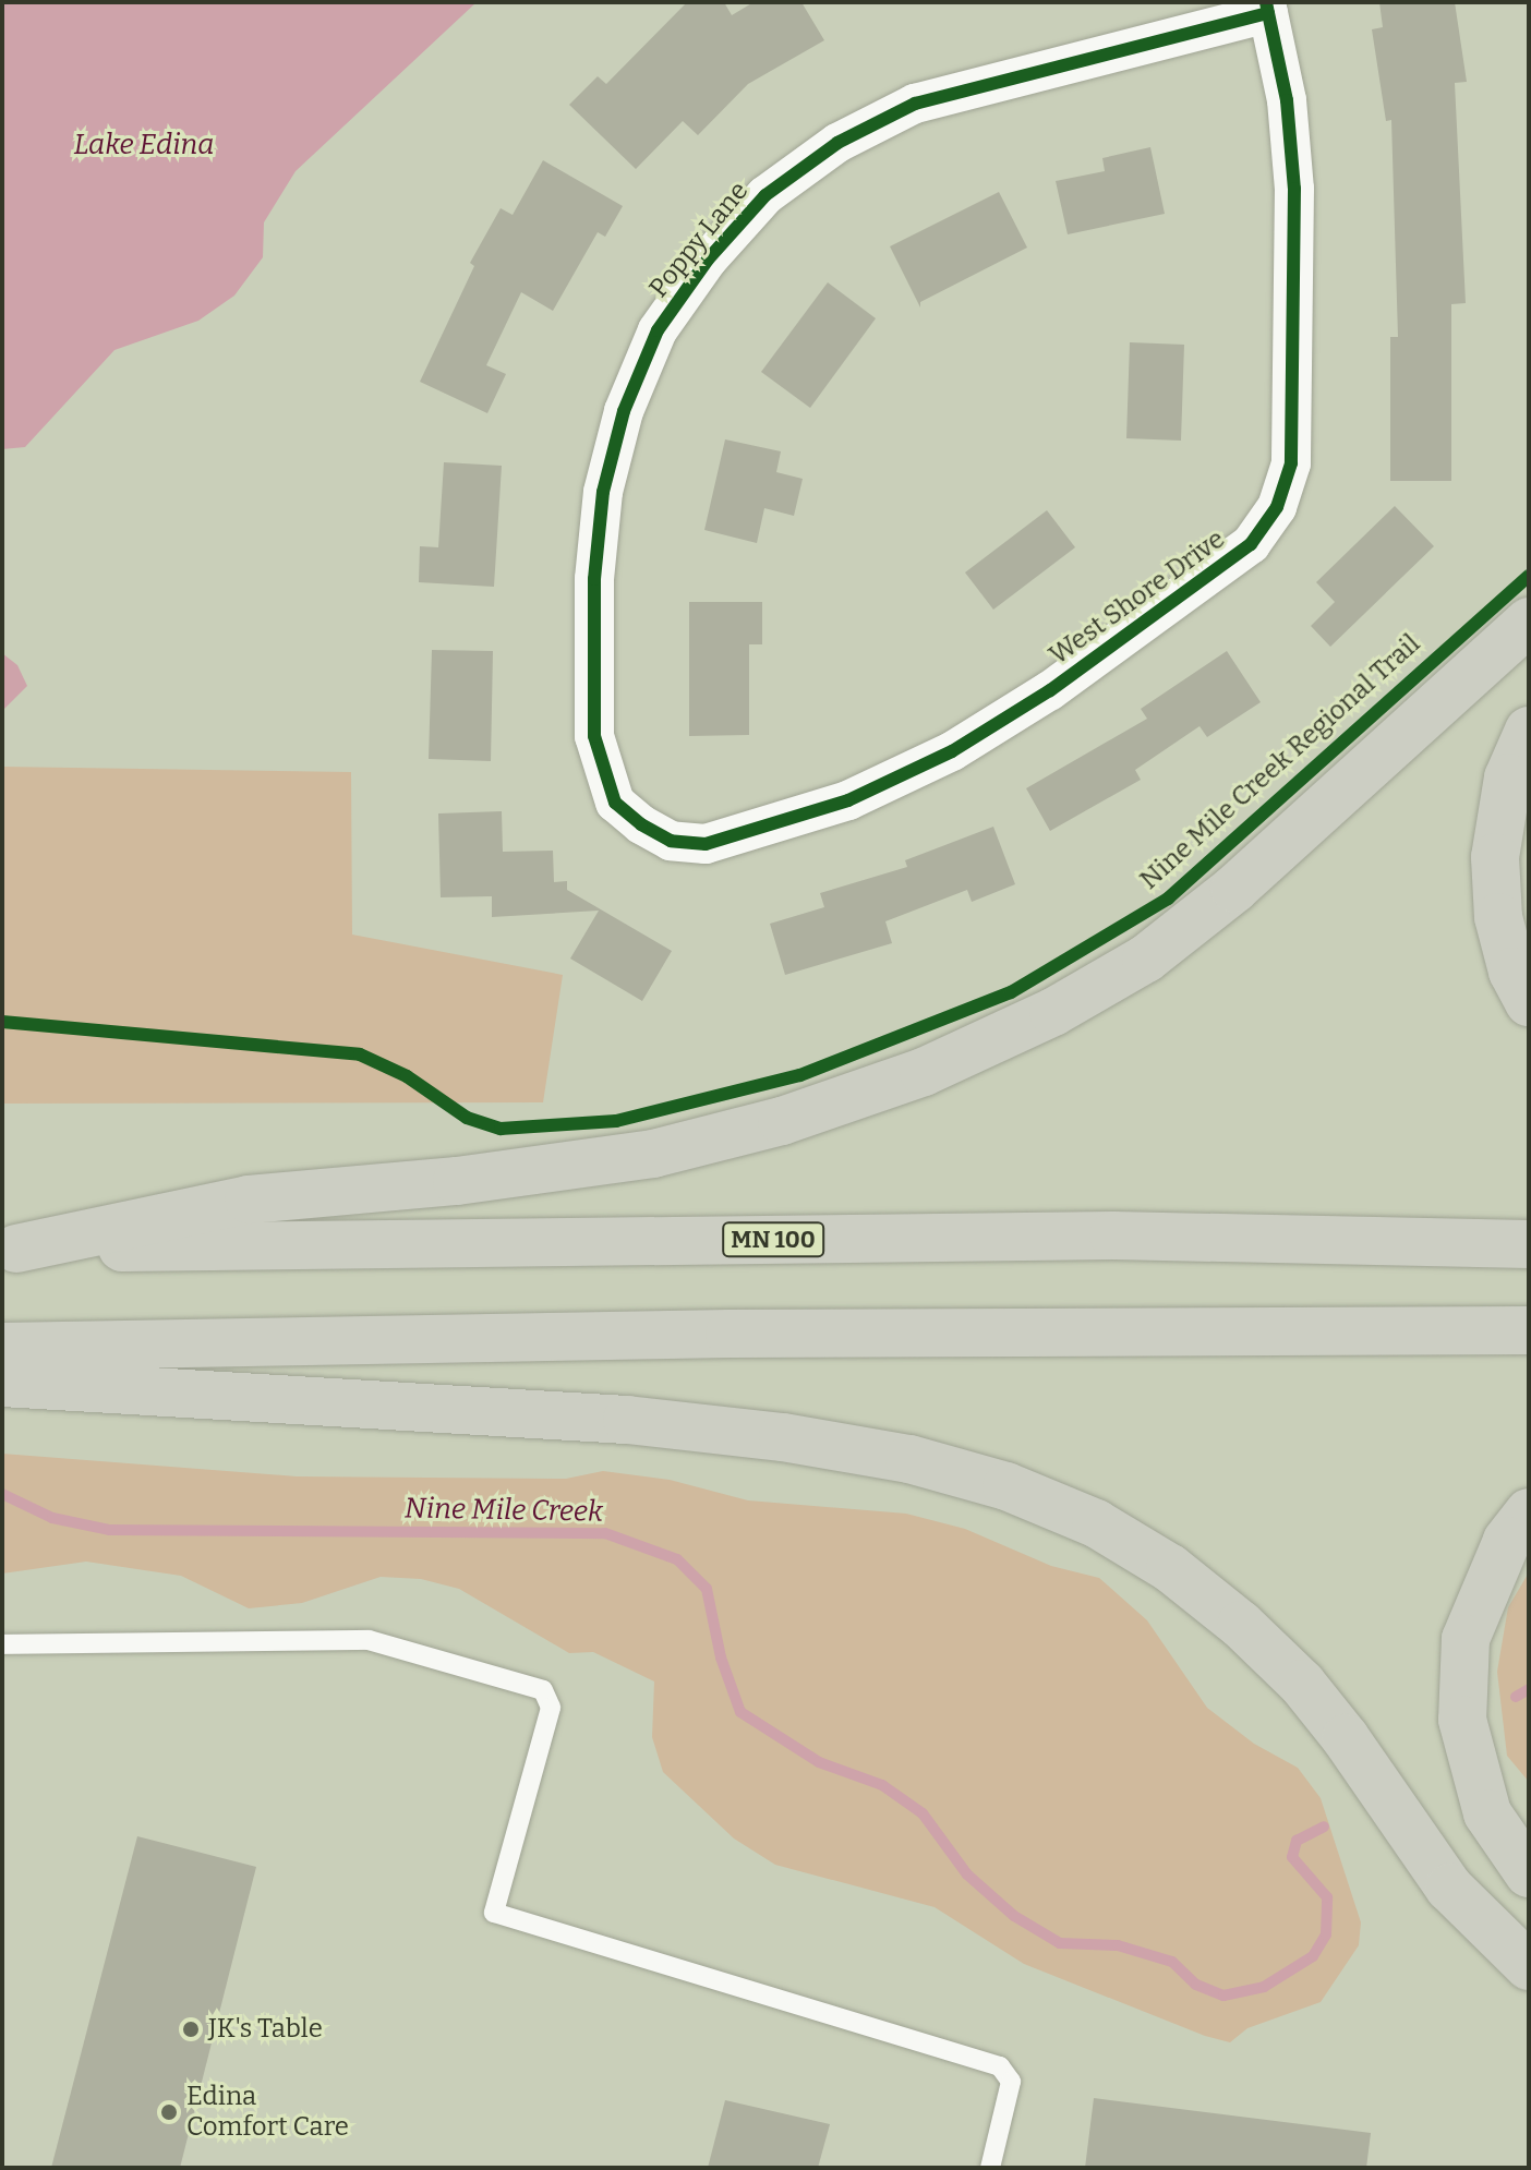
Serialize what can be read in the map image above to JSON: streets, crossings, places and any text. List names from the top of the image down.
{
  "streets": {
    "highway": ["MN 100"],
    "street": ["Poppy Lane", "West Shore Drive"],
    "cycle path": ["Nine Mile Creek Regional Trail"]
  },
  "crossings": [
    ["Poppy Lane", "West Shore Drive"]
  ],
  "water": ["Lake Edina", "Nine Mile Creek"],
  "places": ["JK's Table", "Edina Comfort Care"]
}
